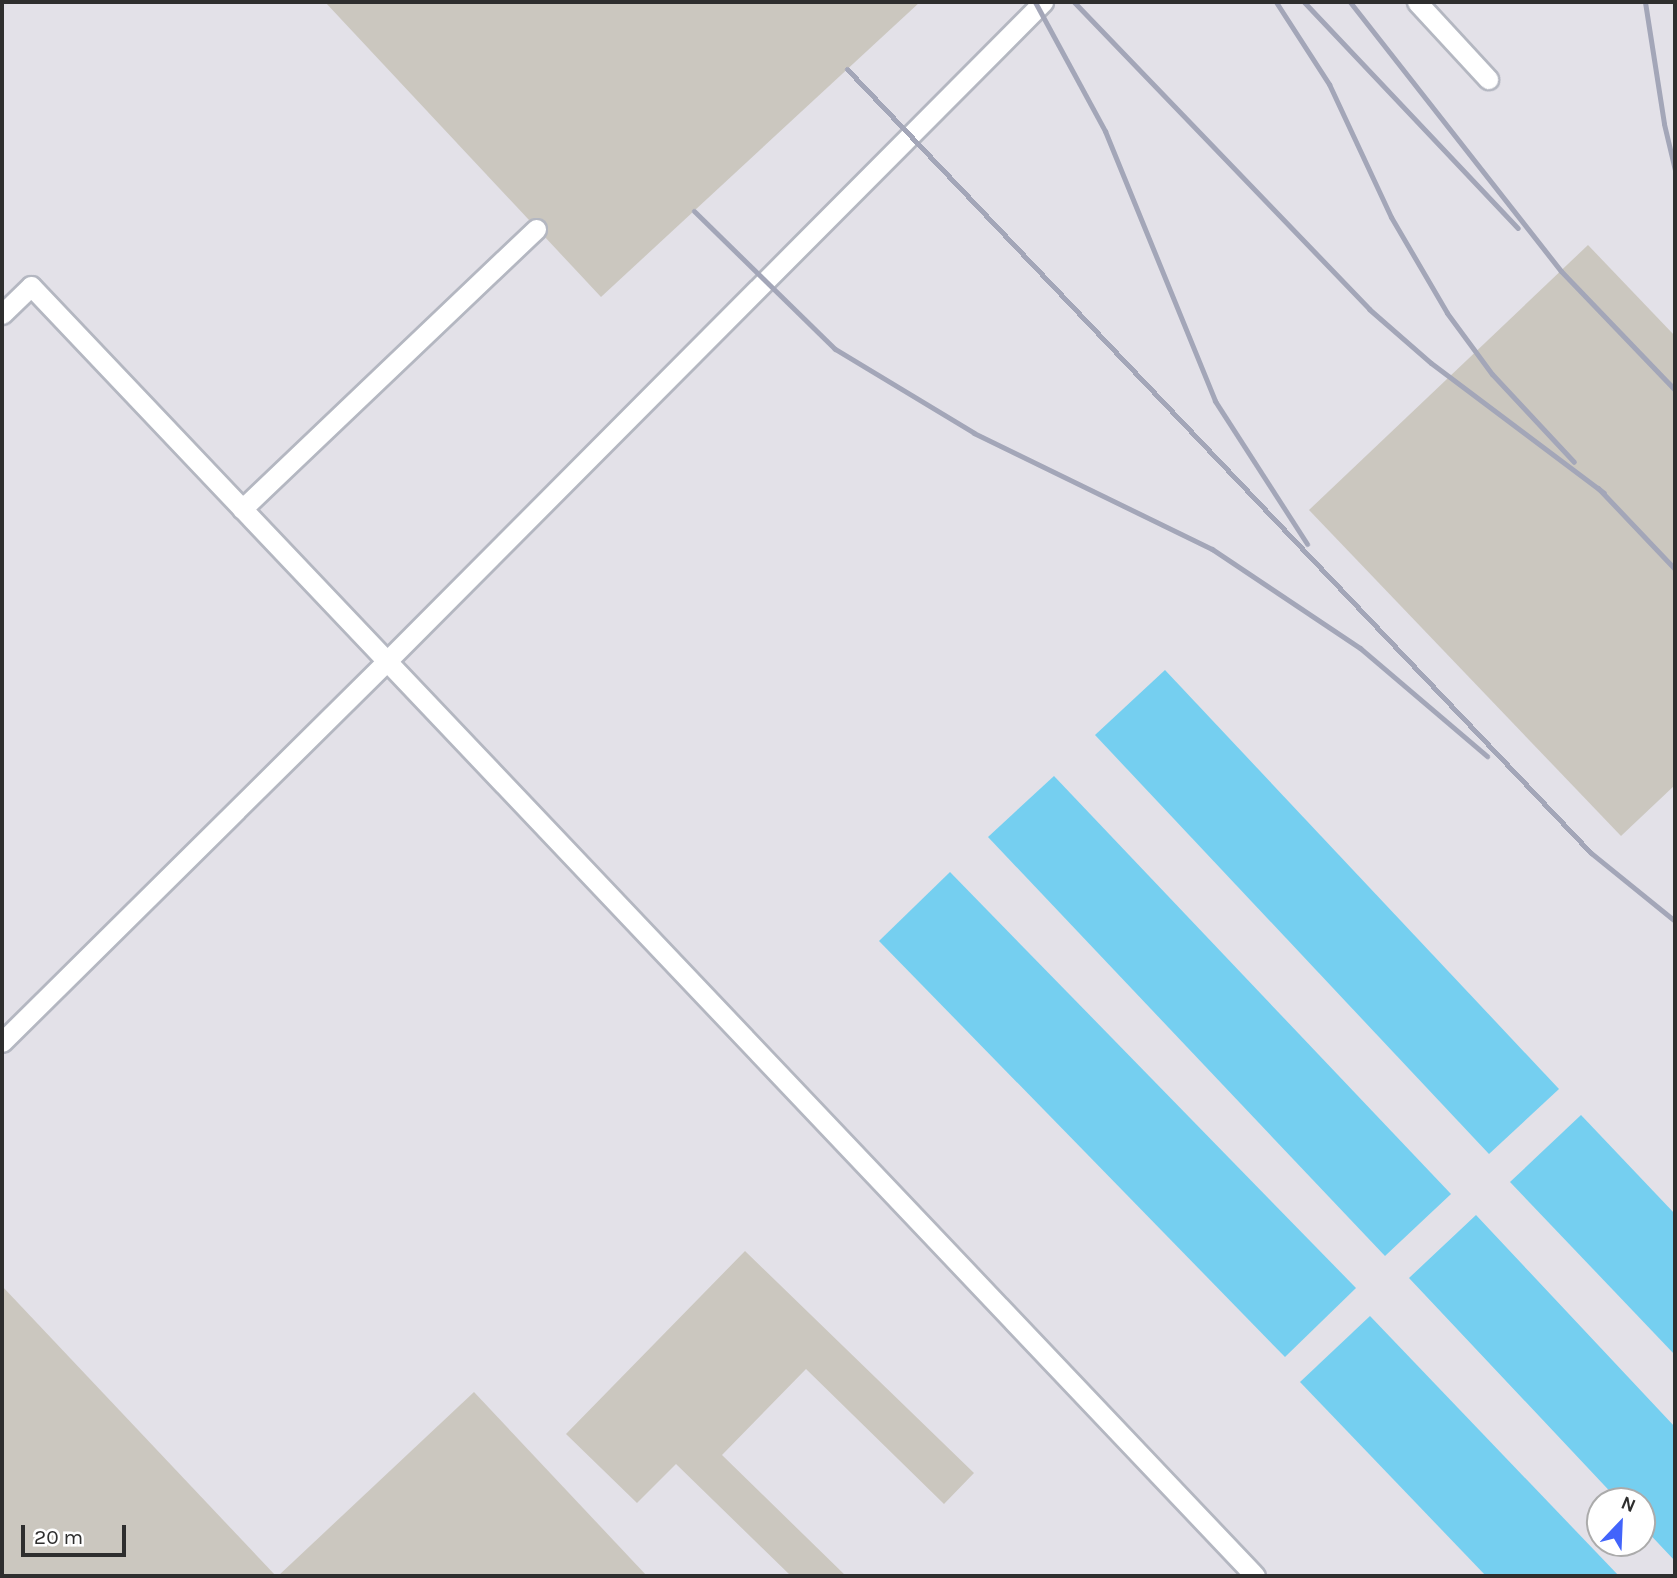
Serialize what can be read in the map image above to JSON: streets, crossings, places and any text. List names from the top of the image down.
{
  "scale_bar": "20 m",
  "north": "top right"
}
